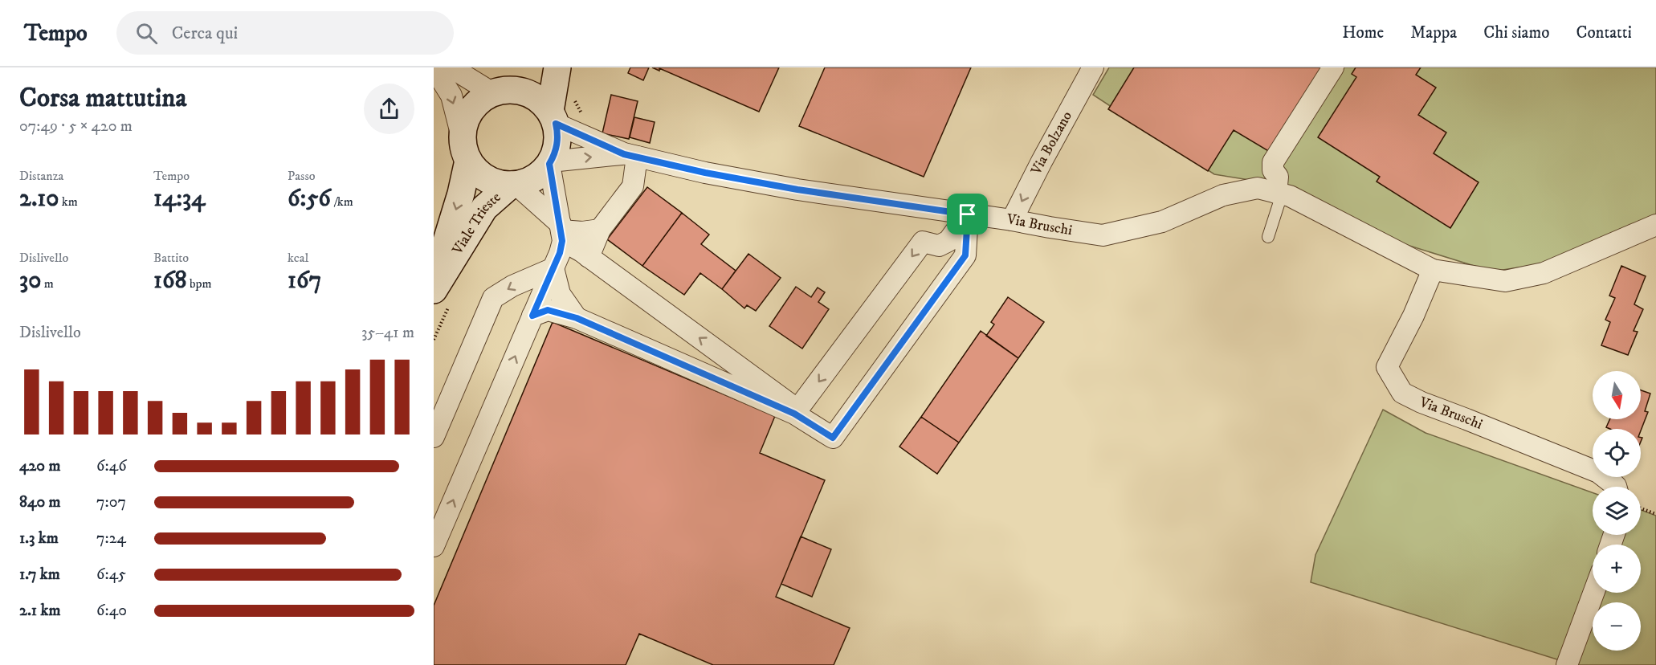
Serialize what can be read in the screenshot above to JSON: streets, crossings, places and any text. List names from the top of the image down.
{
  "streets": {
    "main road": ["Viale Trieste"],
    "street": ["Via Bolzano", "Via Bruschi"]
  },
  "crossings": [
    ["Via Bolzano", "Via Bruschi"],
    ["Viale Trieste", "Via Bruschi"]
  ],
  "one_way": ["Via Bolzano"],
  "north": "bottom",
  "page": {
    "header": "Tempo",
    "search": "Cerca qui",
    "nav": [
      "Home",
      "Mappa",
      "Chi siamo",
      "Contatti"
    ],
    "heading": ["Corsa mattutina", "07:49 · 5 × 420 m"],
    "stats": [
      ["Distanza", "2.10 km"],
      ["Tempo", "14:34"],
      ["Passo", "6:56 /km"],
      ["Dislivello", "30 m"],
      ["Battito", "168 bpm"],
      ["kcal", "167"]
    ],
    "chart": ["Dislivello", "35–41 m"],
    "map_buttons": ["+", "−"],
    "list": [
      {
        "name": "420 m",
        "note": "6:46"
      },
      {
        "name": "840 m",
        "note": "7:07"
      },
      {
        "name": "1.3 km",
        "note": "7:24"
      },
      {
        "name": "1.7 km",
        "note": "6:45"
      },
      {
        "name": "2.1 km",
        "note": "6:40"
      }
    ]
  }
}
